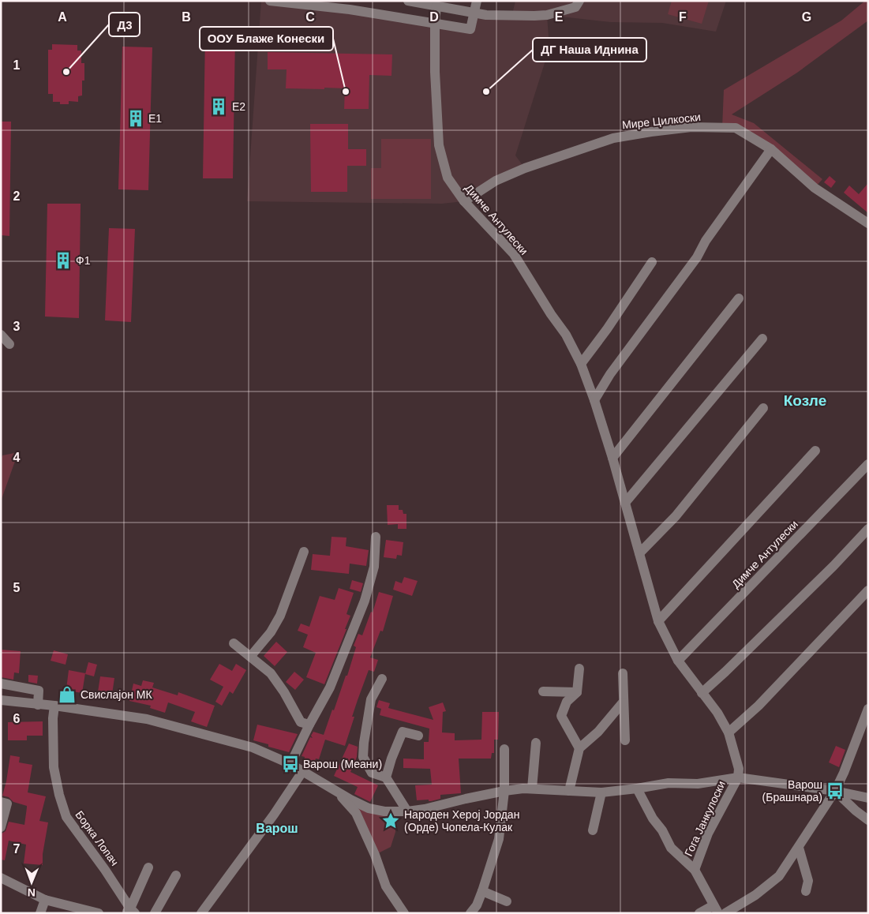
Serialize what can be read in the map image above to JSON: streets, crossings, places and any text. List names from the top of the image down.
{
  "streets": {
    "street": [
      "Мире Цилкоски",
      "Димче Антулески",
      "Гога Јанкулоски",
      "Борка Лопач"
    ]
  },
  "crossings": [
    ["Мире Цилкоски", "Димче Антулески"],
    ["Димче Антулески", "Гога Јанкулоски"]
  ],
  "districts": ["Козле", "Варош"],
  "places": {
    "other": ["Д3", "ООУ Блаже Конески", "ДГ Наша Иднина"],
    "building": ["Е2", "Е1", "Ф1"],
    "shop": ["Свислајон МК"],
    "bus stop": ["Варош (Меани)", "Варош (Брашнара)"],
    "place": ["Народен Херој Јордан (Орде) Чопела-Кулак"]
  },
  "north": "bottom",
  "grid": {
    "columns": [
      "A",
      "B",
      "C",
      "D",
      "E",
      "F",
      "G"
    ],
    "rows": [
      "1",
      "2",
      "3",
      "4",
      "5",
      "6",
      "7"
    ]
  }
}
